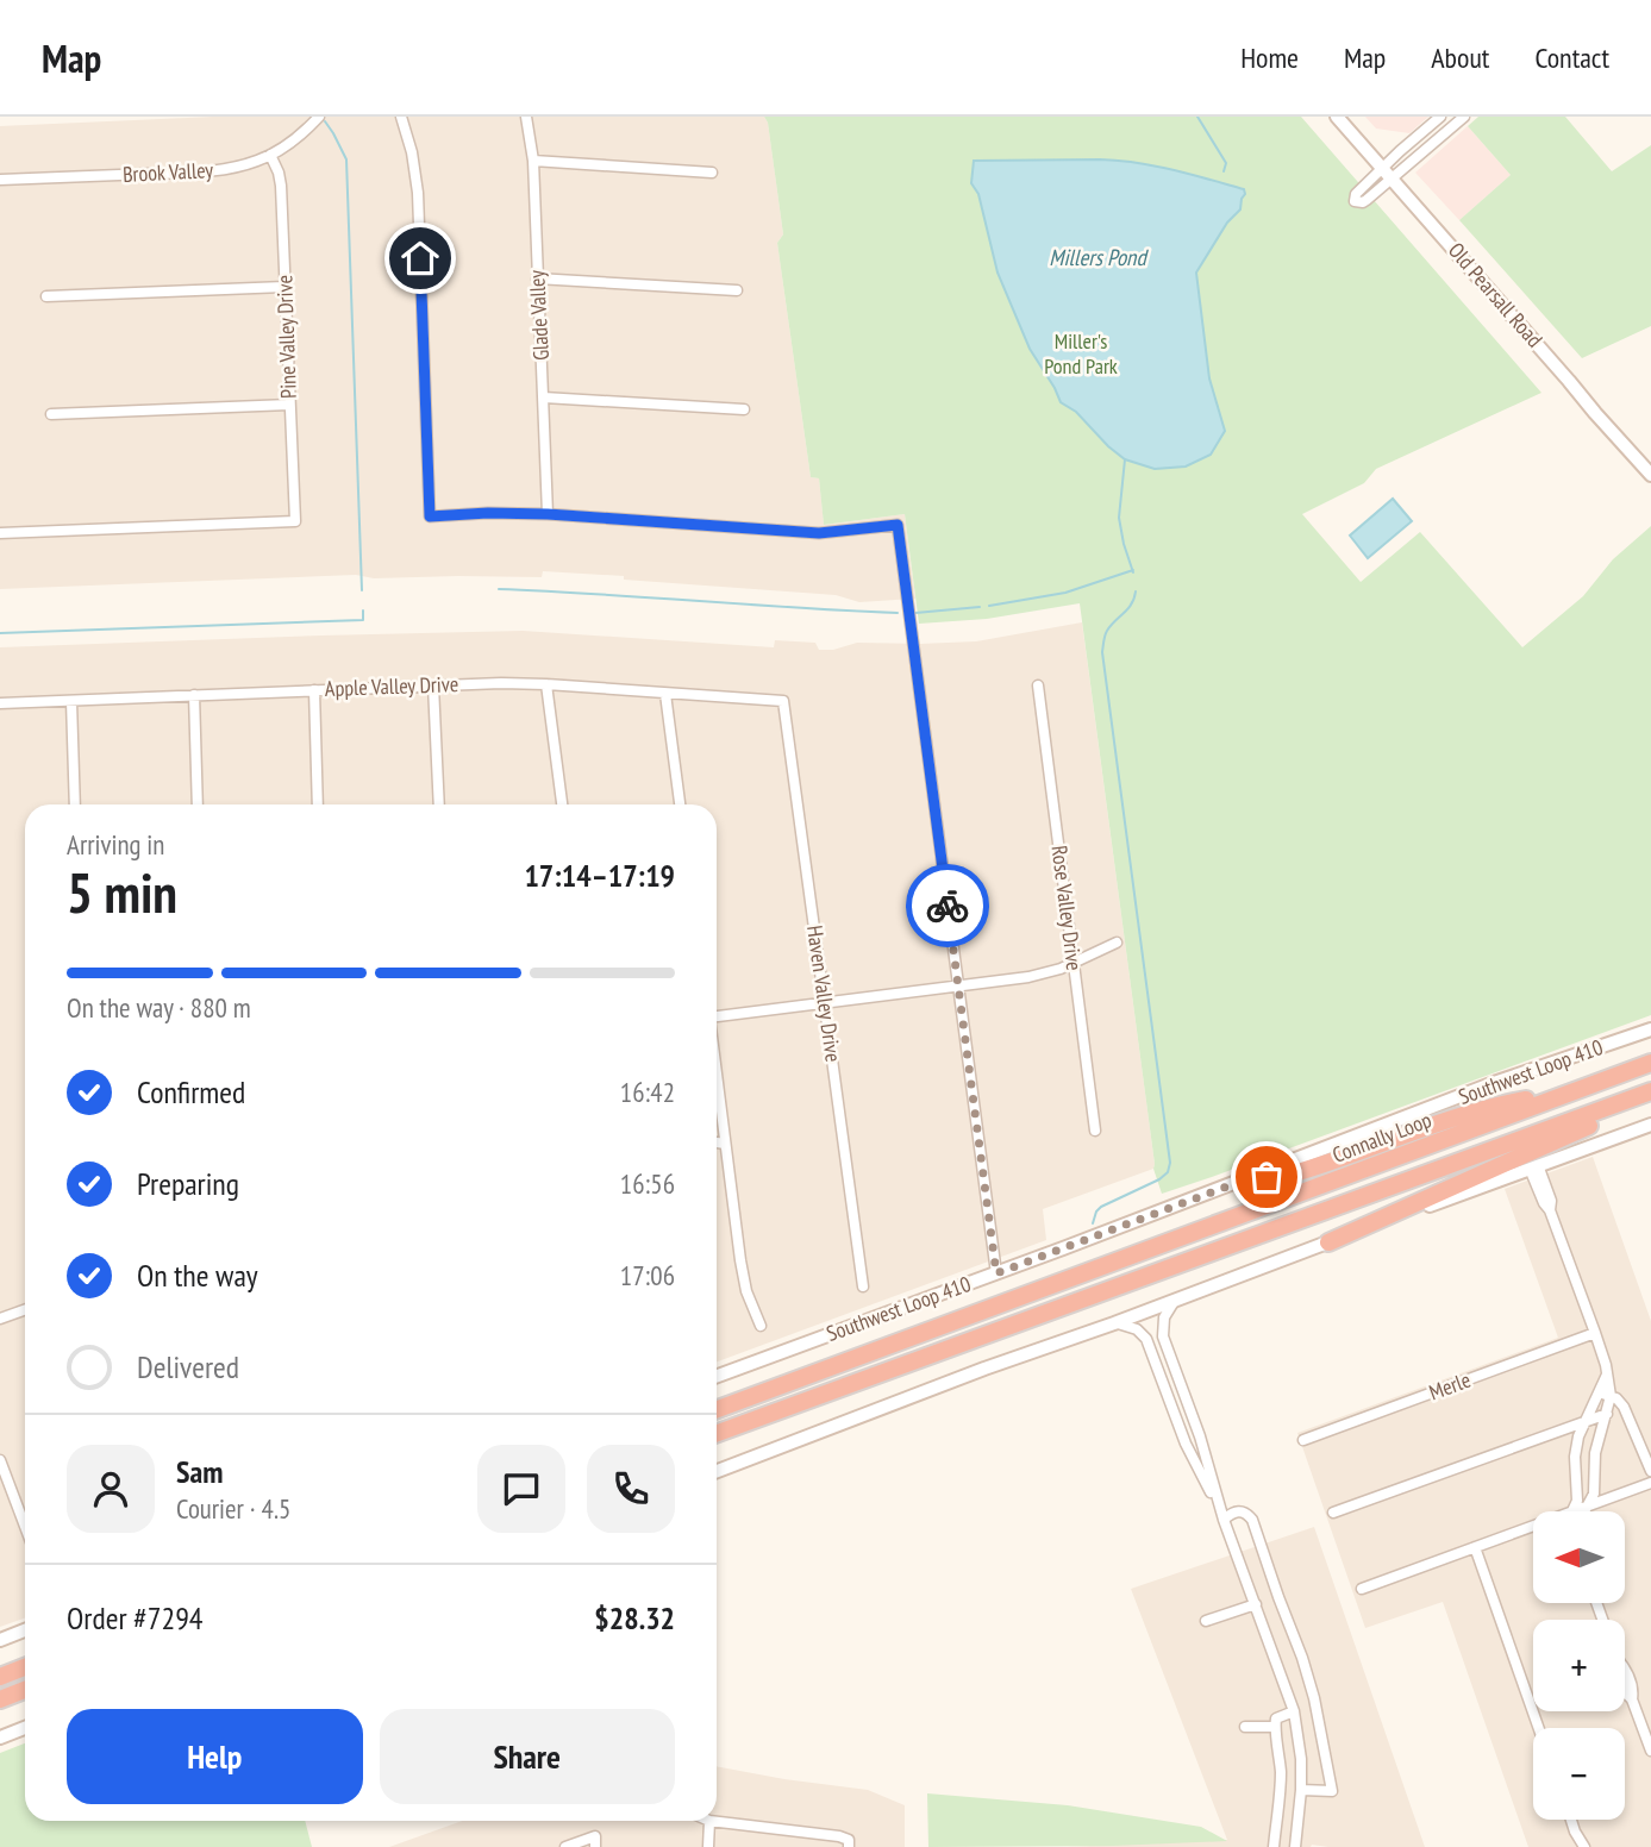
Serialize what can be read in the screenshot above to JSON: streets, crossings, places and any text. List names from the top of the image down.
{
  "streets": {
    "highway": ["Connally Loop"],
    "main road": ["Old Pearsall Road", "Southwest Loop 410"],
    "street": [
      "Brook Valley",
      "Glade Valley",
      "Pine Valley Drive",
      "Apple Valley Drive",
      "Rose Valley Drive",
      "Haven Valley Drive",
      "Merle"
    ]
  },
  "crossings": [
    ["Brook Valley", "Pine Valley Drive"],
    ["Apple Valley Drive", "Haven Valley Drive"]
  ],
  "water": ["Millers Pond"],
  "parks": ["Miller's Pond Park"],
  "north": "left",
  "page": {
    "header": "Map",
    "nav": [
      "Home",
      "Map",
      "About",
      "Contact"
    ],
    "heading": ["5 min", "Arriving in", "17:14–17:19"],
    "panel": [
      "Sam",
      "Courier · 4.5",
      "Order #7294",
      "$28.32"
    ],
    "bar": "On the way · 880 m",
    "list": [
      ["Confirmed", "16:42"],
      ["Preparing", "16:56"],
      ["On the way", "17:06"],
      "Delivered"
    ],
    "map_buttons": ["+", "−"],
    "buttons": ["Help", "Share"]
  }
}
